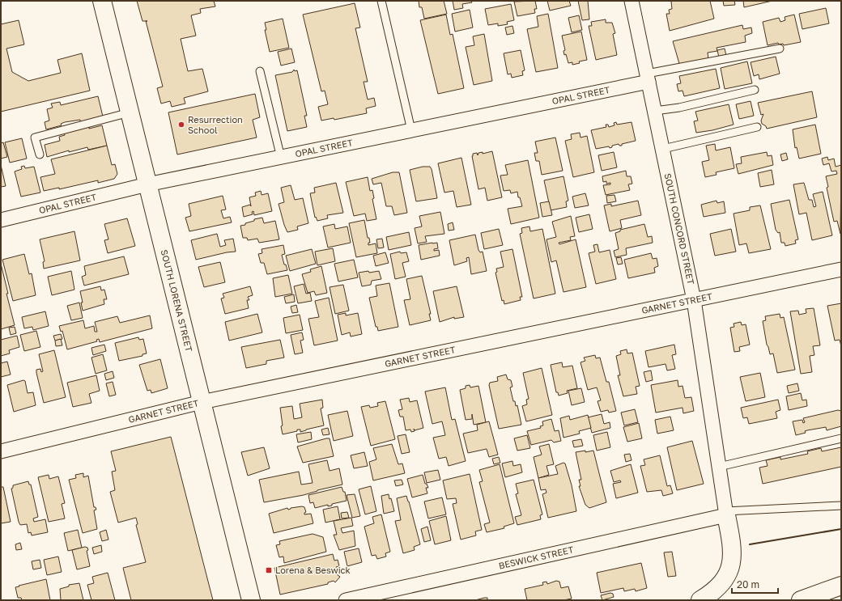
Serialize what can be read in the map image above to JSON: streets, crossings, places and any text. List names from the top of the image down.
{
  "streets": {
    "main road": ["SOUTH LORENA STREET"],
    "street": [
      "OPAL STREET",
      "SOUTH CONCORD STREET",
      "GARNET STREET",
      "BESWICK STREET"
    ]
  },
  "crossings": [
    ["OPAL STREET", "SOUTH CONCORD STREET"],
    ["OPAL STREET", "SOUTH LORENA STREET"],
    ["SOUTH CONCORD STREET", "GARNET STREET"],
    ["SOUTH CONCORD STREET", "BESWICK STREET"],
    ["SOUTH LORENA STREET", "GARNET STREET"]
  ],
  "places": {
    "other": ["Resurrection School"],
    "transit": ["Lorena & Beswick"]
  },
  "scale_bar": "20 m"
}
